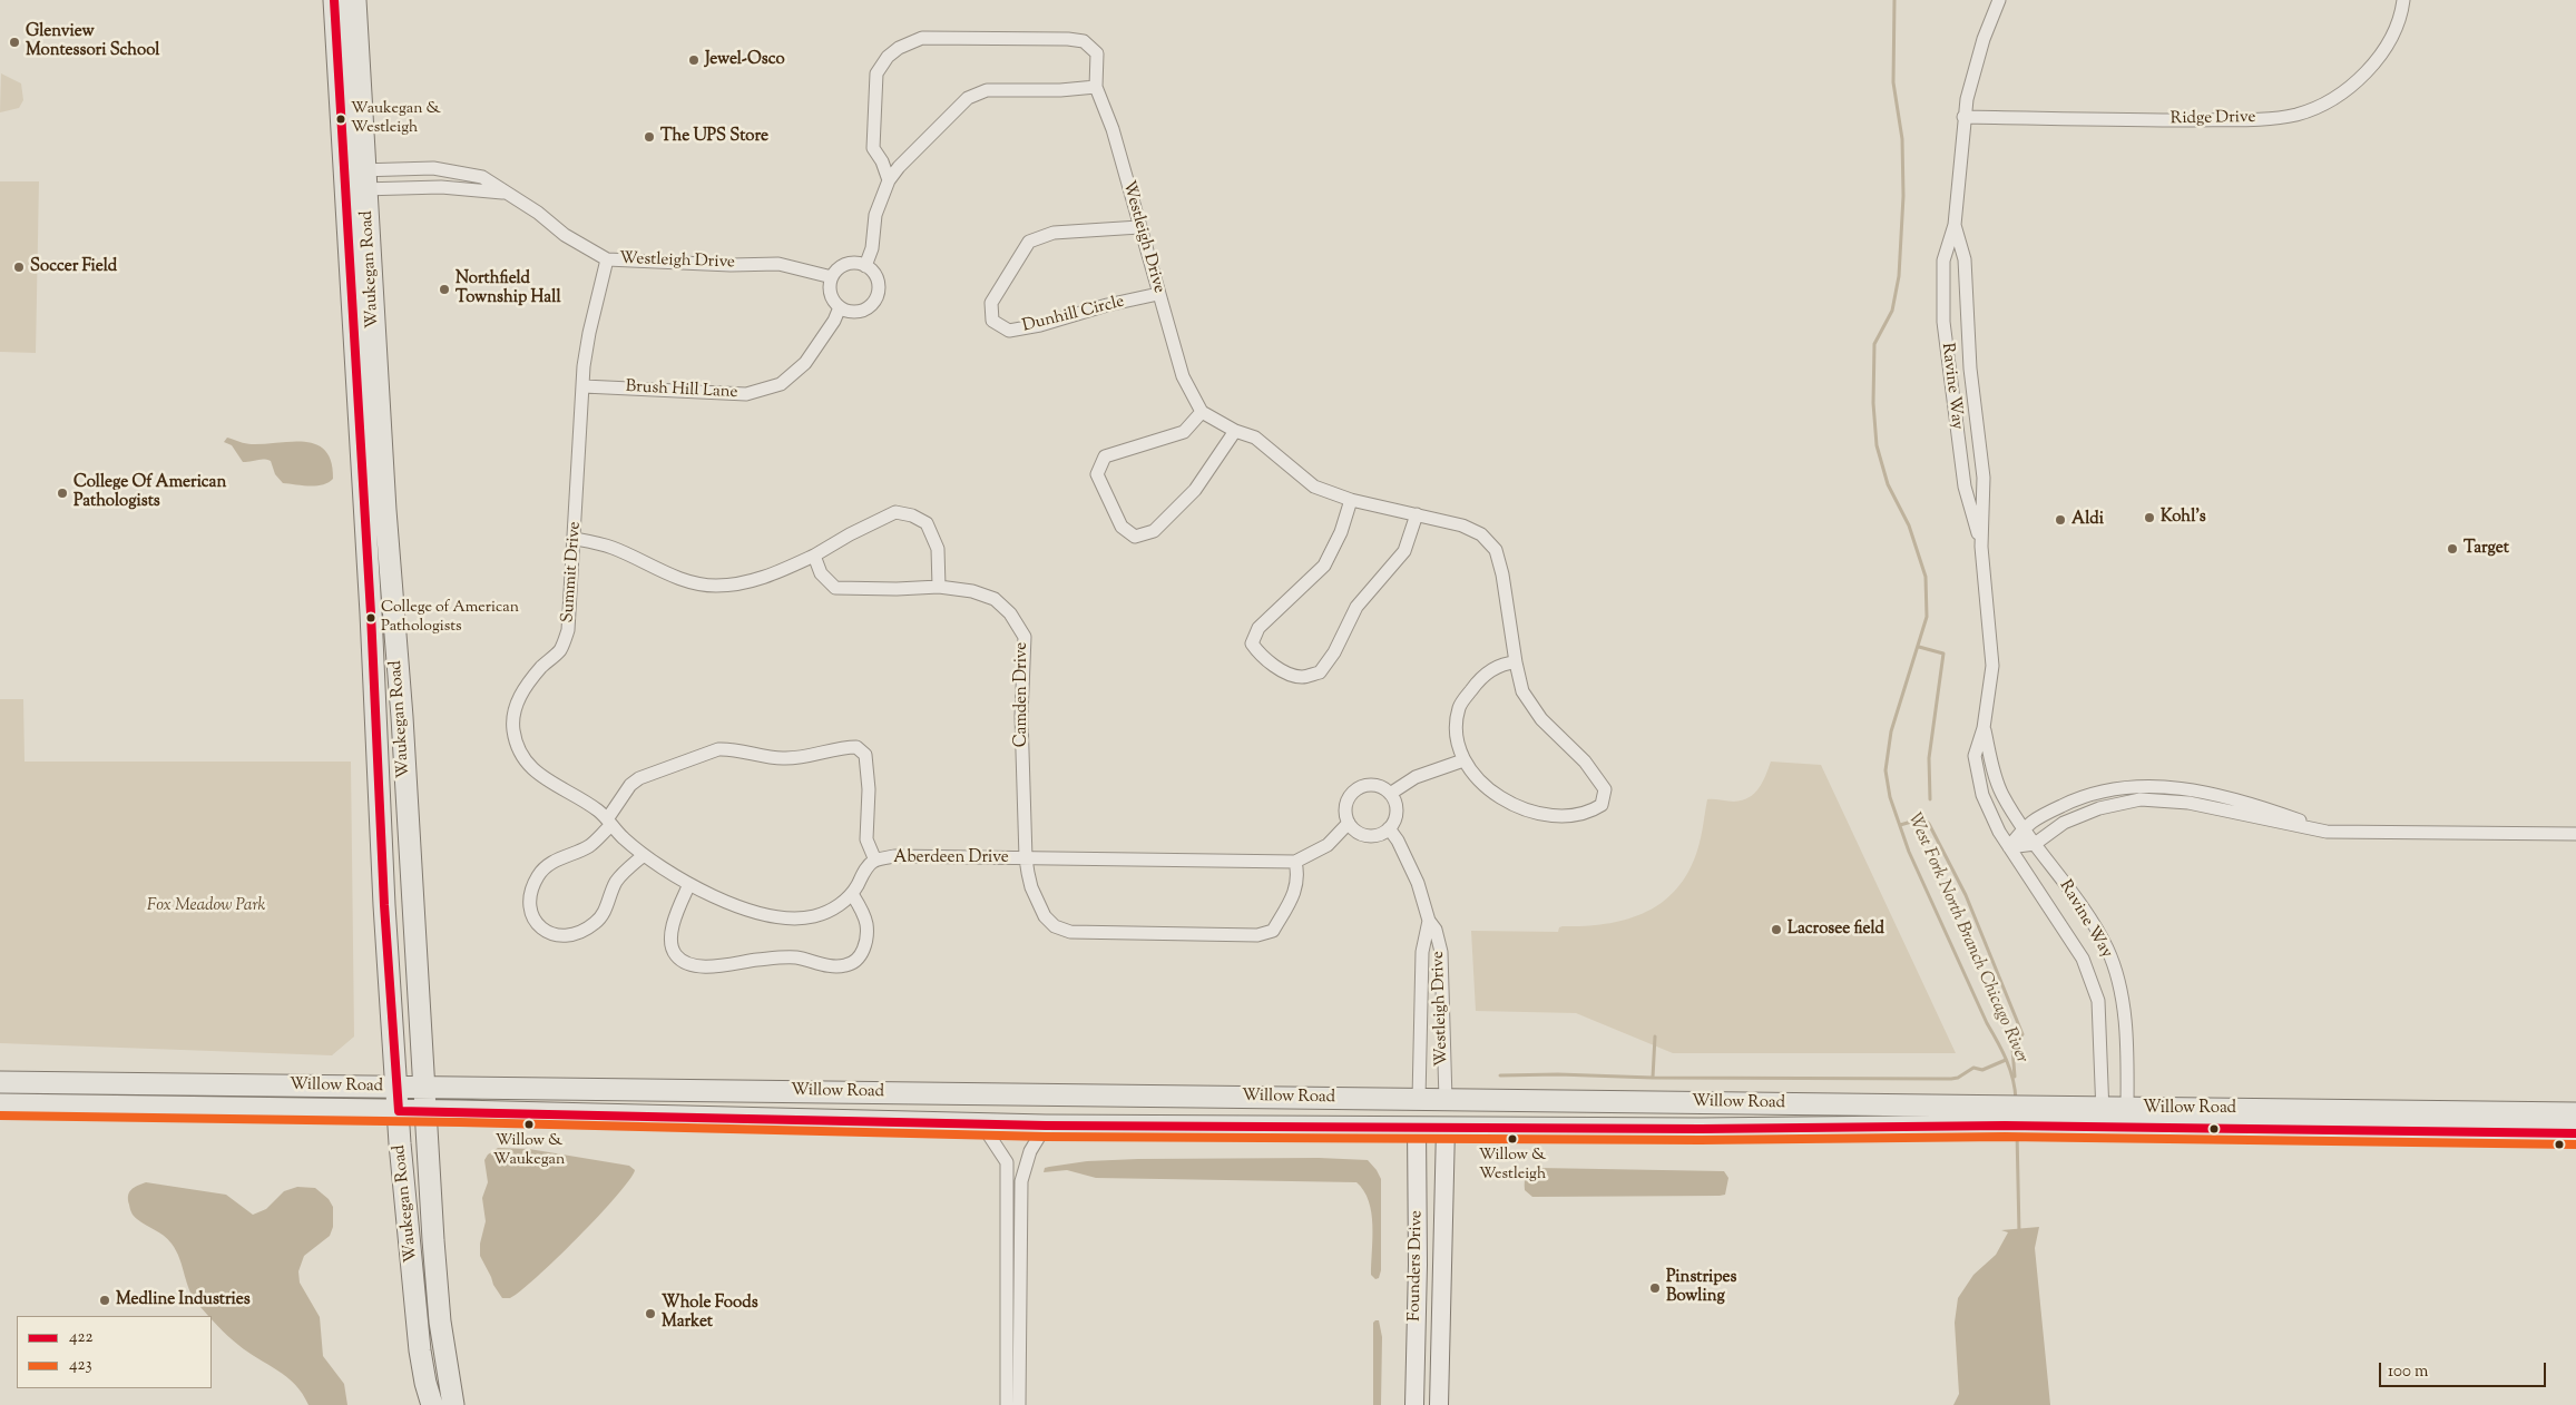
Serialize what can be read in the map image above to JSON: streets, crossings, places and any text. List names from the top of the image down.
{
  "streets": {
    "main road": ["Waukegan Road", "Willow Road", "Founders Drive"],
    "street": [
      "Ridge Drive",
      "Westleigh Drive",
      "Dunhill Circle",
      "Ravine Way",
      "Brush Hill Lane",
      "Summit Drive",
      "Camden Drive",
      "Aberdeen Drive"
    ]
  },
  "crossings": [
    ["Ridge Drive", "Ravine Way"],
    ["Westleigh Drive", "Waukegan Road"],
    ["Westleigh Drive", "Dunhill Circle"],
    ["Westleigh Drive", "Brush Hill Lane"],
    ["Westleigh Drive", "Summit Drive"],
    ["Westleigh Drive", "Aberdeen Drive"],
    ["Westleigh Drive", "Willow Road"],
    ["Waukegan Road", "Willow Road"],
    ["Ravine Way", "Willow Road"],
    ["Brush Hill Lane", "Summit Drive"],
    ["Summit Drive", "Aberdeen Drive"],
    ["Camden Drive", "Aberdeen Drive"],
    ["Willow Road", "Founders Drive"]
  ],
  "water": ["West Fork North Branch Chicago River"],
  "parks": ["Fox Meadow Park"],
  "places": [
    "Glenview Montessori School",
    "Jewel-Osco",
    "Waukegan & Westleigh",
    "The UPS Store",
    "Soccer Field",
    "Northfield Township Hall",
    "College Of American Pathologists",
    "Kohl's",
    "Aldi",
    "Target",
    "College of American Pathologists",
    "Lacrosee field",
    "Willow & Waukegan",
    "Willow & Westleigh",
    "Pinstripes Bowling",
    "Medline Industries",
    "Whole Foods Market"
  ],
  "lines": ["transit line 422", "transit line 423"],
  "legend": ["422", "423"],
  "scale_bar": "100 m"
}
